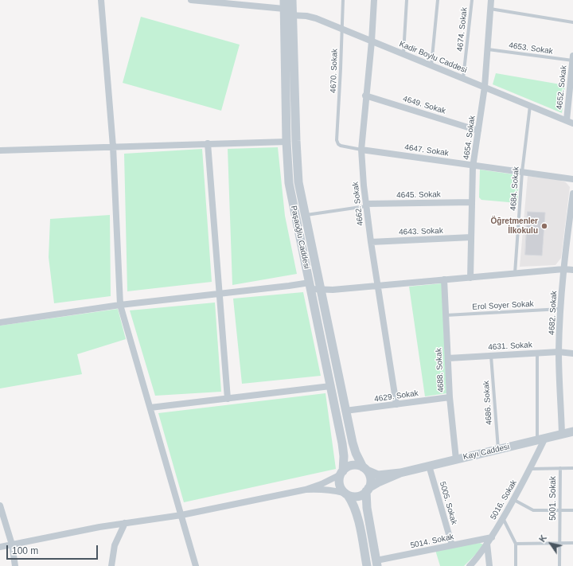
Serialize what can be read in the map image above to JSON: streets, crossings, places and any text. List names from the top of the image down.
{
  "streets": {
    "street": [
      "Kadir Boylu Caddesi",
      "4652. Sokak",
      "4649. Sokak",
      "4654. Sokak",
      "4647. Sokak",
      "4645. Sokak",
      "4662. Sokak",
      "4643. Sokak",
      "Paşaoğlu Caddesi",
      "4682. Sokak",
      "4631. Sokak",
      "4688. Sokak",
      "4629. Sokak",
      "Kayı Caddesi",
      "5016. Sokak",
      "5005. Sokak",
      "5014. Sokak"
    ],
    "lane": [
      "4674. Sokak",
      "4653. Sokak",
      "4670. Sokak",
      "4684. Sokak",
      "Erol Soyer Sokak",
      "4686. Sokak",
      "5001. Sokak"
    ]
  },
  "crossings": [
    ["4674. Sokak", "Kadir Boylu Caddesi"],
    ["4653. Sokak", "4652. Sokak"],
    ["4653. Sokak", "4654. Sokak"],
    ["Kadir Boylu Caddesi", "4670. Sokak"],
    ["Kadir Boylu Caddesi", "4652. Sokak"],
    ["Kadir Boylu Caddesi", "4654. Sokak"],
    ["Kadir Boylu Caddesi", "4684. Sokak"],
    ["Kadir Boylu Caddesi", "4662. Sokak"],
    ["Kadir Boylu Caddesi", "Paşaoğlu Caddesi"],
    ["4670. Sokak", "4647. Sokak"],
    ["4649. Sokak", "4654. Sokak"],
    ["4649. Sokak", "4662. Sokak"],
    ["4654. Sokak", "4647. Sokak"],
    ["4654. Sokak", "4645. Sokak"],
    ["4654. Sokak", "4643. Sokak"],
    ["4647. Sokak", "4684. Sokak"],
    ["4647. Sokak", "4662. Sokak"],
    ["4645. Sokak", "4662. Sokak"],
    ["4645. Sokak", "Paşaoğlu Caddesi"],
    ["4662. Sokak", "4643. Sokak"],
    ["4662. Sokak", "4629. Sokak"],
    ["Paşaoğlu Caddesi", "4629. Sokak"],
    ["Paşaoğlu Caddesi", "Kayı Caddesi"],
    ["Erol Soyer Sokak", "4682. Sokak"],
    ["Erol Soyer Sokak", "4688. Sokak"],
    ["4682. Sokak", "4631. Sokak"],
    ["4682. Sokak", "Kayı Caddesi"],
    ["4631. Sokak", "4688. Sokak"],
    ["4631. Sokak", "4686. Sokak"],
    ["4688. Sokak", "4629. Sokak"],
    ["4688. Sokak", "Kayı Caddesi"],
    ["4686. Sokak", "Kayı Caddesi"],
    ["Kayı Caddesi", "5016. Sokak"],
    ["Kayı Caddesi", "5005. Sokak"],
    ["5016. Sokak", "5014. Sokak"],
    ["5005. Sokak", "5014. Sokak"]
  ],
  "places": ["Öğretmenler İlkokulu"],
  "scale_bar": "100 m",
  "north": "top left"
}
